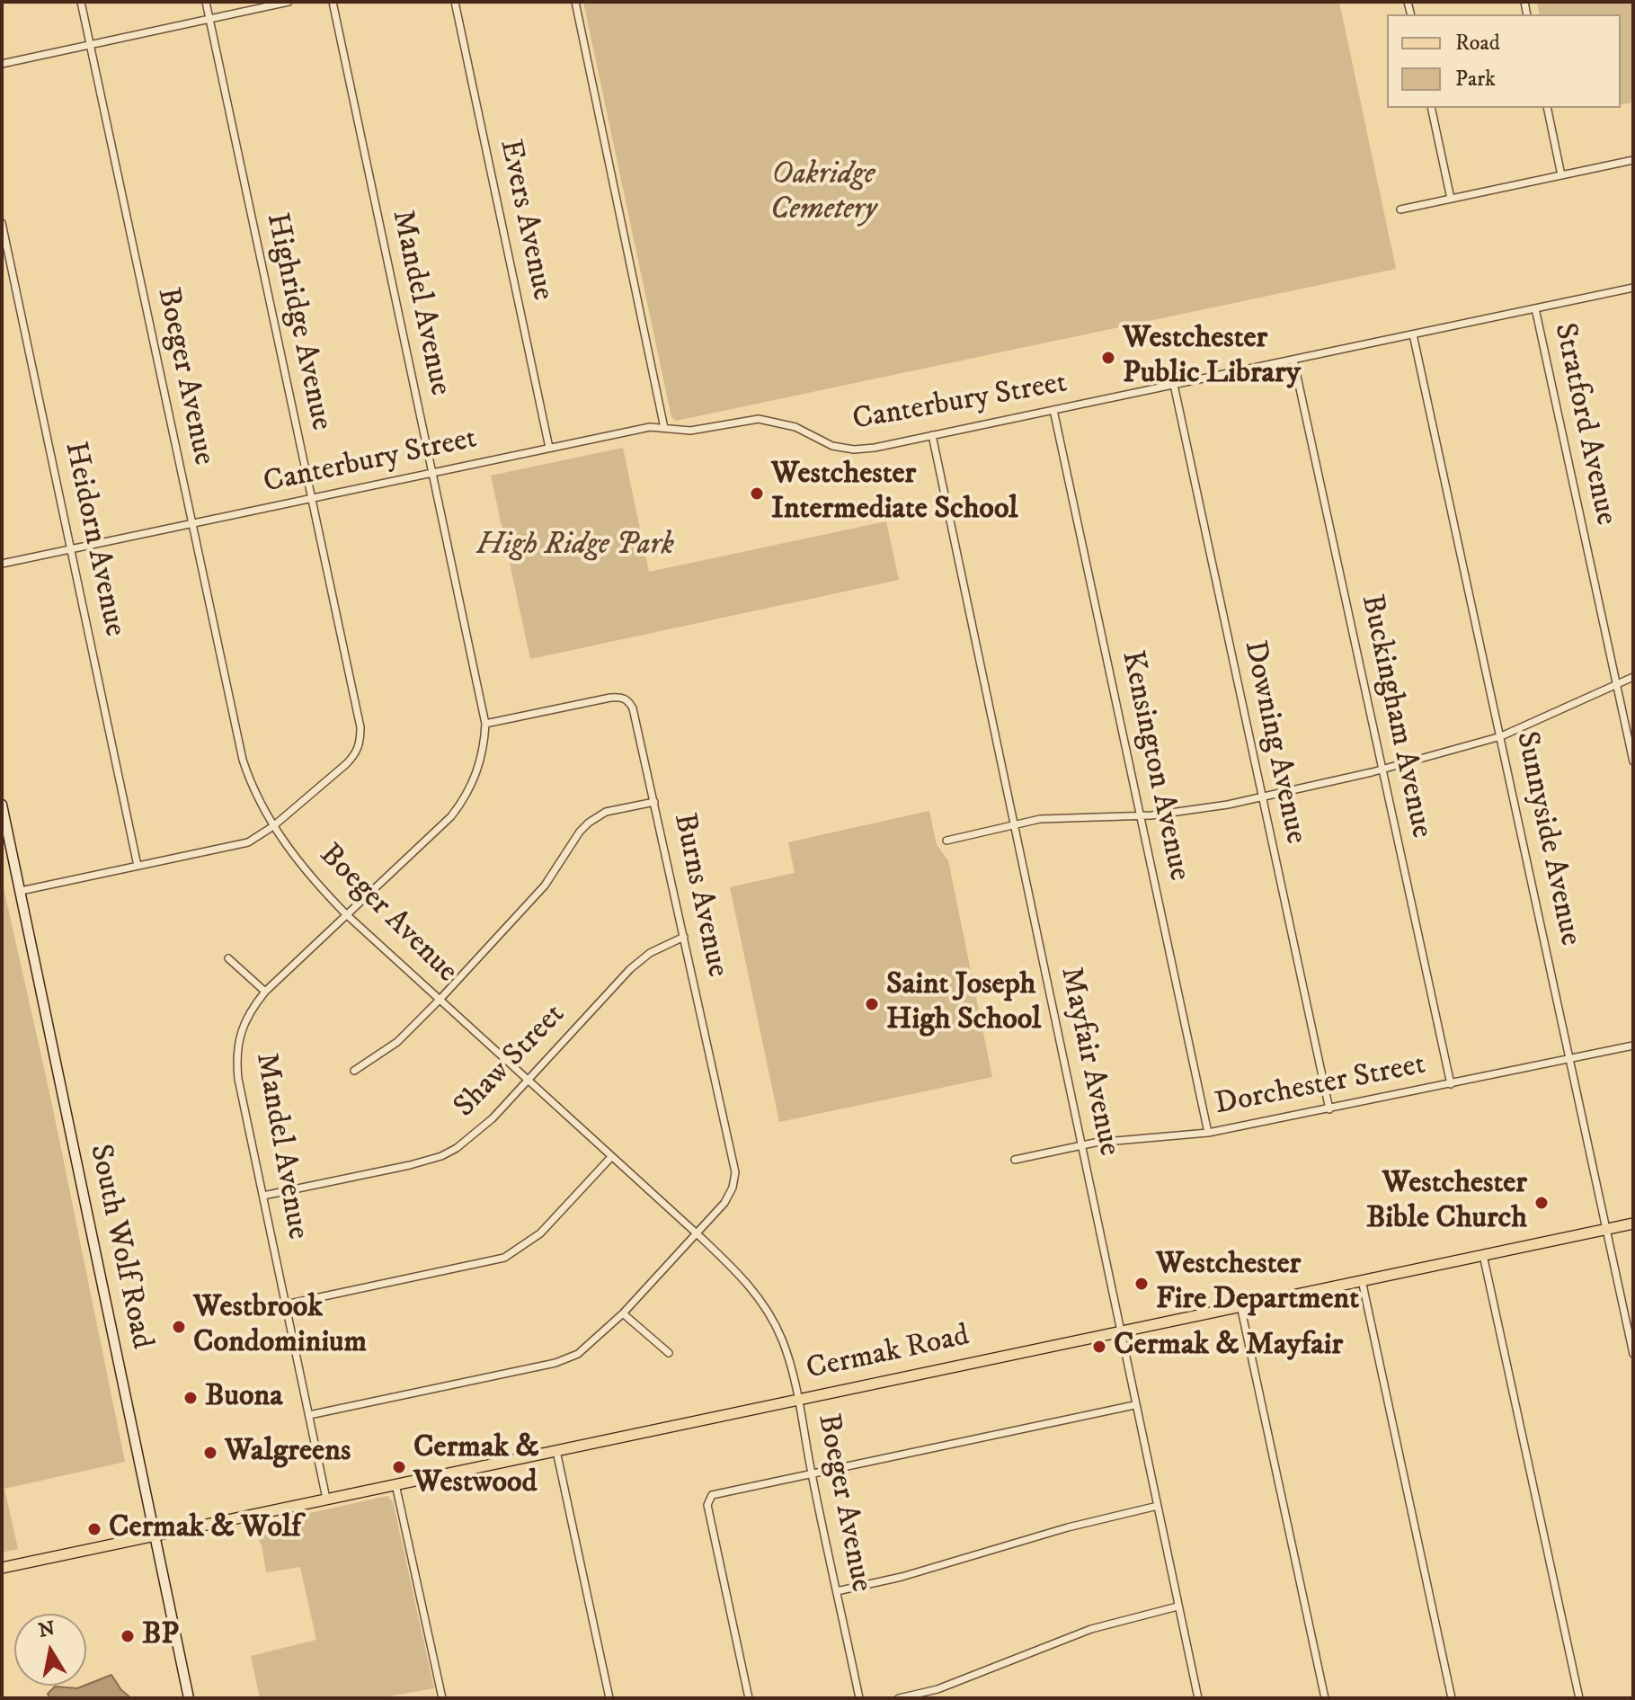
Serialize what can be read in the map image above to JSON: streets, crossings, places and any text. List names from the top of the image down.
{
  "streets": {
    "main road": ["South Wolf Road", "Cermak Road"],
    "street": [
      "Evers Avenue",
      "Mandel Avenue",
      "Highridge Avenue",
      "Boeger Avenue",
      "Canterbury Street",
      "Stratford Avenue",
      "Heidorn Avenue",
      "Buckingham Avenue",
      "Downing Avenue",
      "Kensington Avenue",
      "Sunnyside Avenue",
      "Burns Avenue",
      "Shaw Street",
      "Mayfair Avenue",
      "Dorchester Street"
    ]
  },
  "crossings": [
    ["Evers Avenue", "Canterbury Street"],
    ["Mandel Avenue", "Boeger Avenue"],
    ["Mandel Avenue", "Canterbury Street"],
    ["Mandel Avenue", "Burns Avenue"],
    ["Mandel Avenue", "Shaw Street"],
    ["Mandel Avenue", "Cermak Road"],
    ["Highridge Avenue", "Boeger Avenue"],
    ["Highridge Avenue", "Canterbury Street"],
    ["Highridge Avenue", "Heidorn Avenue"],
    ["Highridge Avenue", "South Wolf Road"],
    ["Boeger Avenue", "Canterbury Street"],
    ["Boeger Avenue", "Burns Avenue"],
    ["Boeger Avenue", "Shaw Street"],
    ["Boeger Avenue", "Cermak Road"],
    ["Canterbury Street", "Stratford Avenue"],
    ["Canterbury Street", "Heidorn Avenue"],
    ["Canterbury Street", "Buckingham Avenue"],
    ["Canterbury Street", "Downing Avenue"],
    ["Canterbury Street", "Kensington Avenue"],
    ["Canterbury Street", "Sunnyside Avenue"],
    ["Canterbury Street", "Mayfair Avenue"],
    ["Buckingham Avenue", "Dorchester Street"],
    ["Downing Avenue", "Dorchester Street"],
    ["Kensington Avenue", "Dorchester Street"],
    ["Sunnyside Avenue", "Dorchester Street"],
    ["Sunnyside Avenue", "Cermak Road"],
    ["Burns Avenue", "Shaw Street"],
    ["Mayfair Avenue", "Dorchester Street"],
    ["Mayfair Avenue", "Cermak Road"],
    ["South Wolf Road", "Cermak Road"]
  ],
  "parks": ["Oakridge Cemetery", "High Ridge Park"],
  "places": [
    "Westchester Public Library",
    "Westchester Intermediate School",
    "Saint Joseph High School",
    "Westchester Bible Church",
    "Westchester Fire Department",
    "Westbrook Condominium",
    "Cermak & Mayfair",
    "Buona",
    "Walgreens",
    "Cermak & Westwood",
    "Cermak & Wolf",
    "BP"
  ],
  "legend": ["Road", "Park"],
  "north": "top"
}
